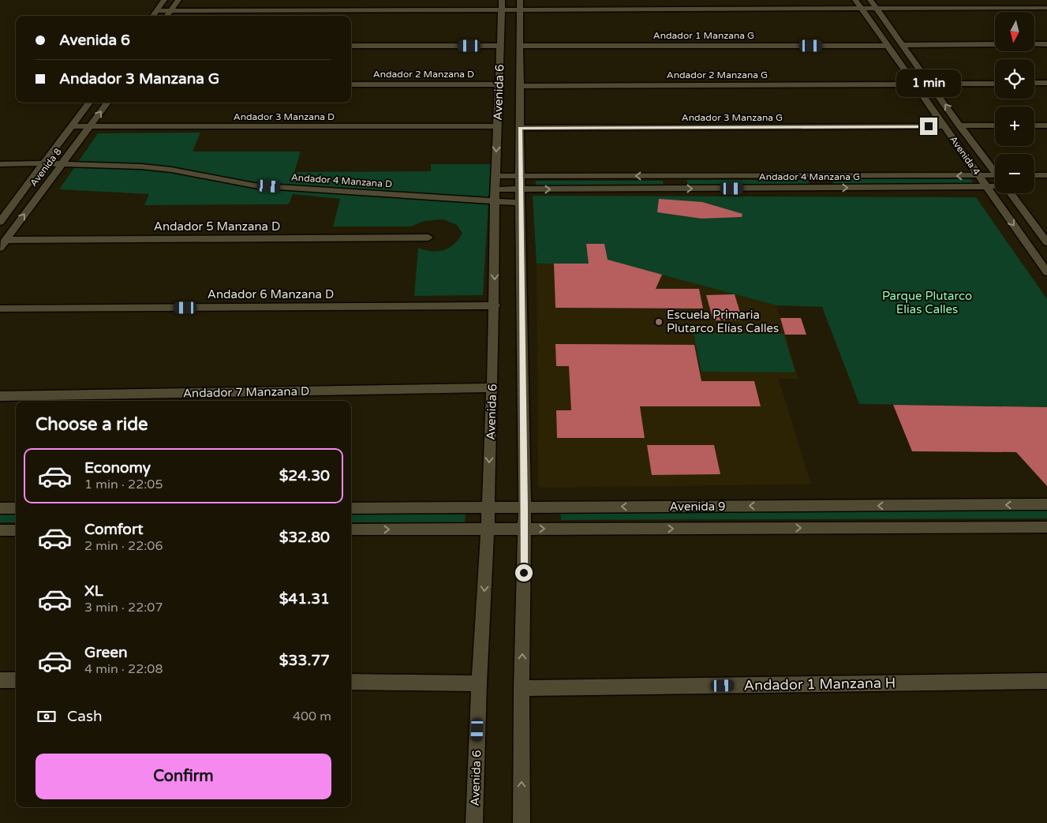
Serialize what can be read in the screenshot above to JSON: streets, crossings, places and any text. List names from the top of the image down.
{
  "streets": {
    "street": [
      "Andador 1 Manzana G",
      "Andador 2 Manzana D",
      "Andador 2 Manzana G",
      "Avenida 6",
      "Andador 3 Manzana D",
      "Andador 3 Manzana G",
      "Avenida 4",
      "Avenida 8",
      "Andador 4 Manzana G",
      "Andador 4 Manzana D",
      "Andador 5 Manzana D",
      "Andador 6 Manzana D",
      "Andador 7 Manzana D",
      "Avenida 9",
      "Andador 1 Manzana H"
    ]
  },
  "crossings": [
    ["Andador 1 Manzana G", "Avenida 6"],
    ["Andador 1 Manzana G", "Avenida 4"],
    ["Andador 2 Manzana D", "Avenida 6"],
    ["Andador 2 Manzana G", "Avenida 6"],
    ["Andador 2 Manzana G", "Avenida 4"],
    ["Avenida 6", "Andador 3 Manzana D"],
    ["Avenida 6", "Andador 3 Manzana G"],
    ["Avenida 6", "Andador 4 Manzana G"],
    ["Avenida 6", "Andador 4 Manzana D"],
    ["Avenida 6", "Andador 6 Manzana D"],
    ["Avenida 6", "Andador 7 Manzana D"],
    ["Avenida 6", "Avenida 9"],
    ["Avenida 6", "Andador 1 Manzana H"],
    ["Andador 3 Manzana D", "Avenida 8"],
    ["Andador 3 Manzana G", "Avenida 4"],
    ["Avenida 4", "Andador 4 Manzana G"],
    ["Avenida 8", "Andador 4 Manzana D"],
    ["Avenida 8", "Andador 5 Manzana D"]
  ],
  "parks": ["Parque Plutarco Elias Calles"],
  "places": ["Escuela Primaria Plutarco Elías Calles"],
  "north": "bottom",
  "page": {
    "map_buttons": ["+", "−"],
    "banner": ["Avenida 6", "Andador 3 Manzana G"],
    "bubble": "1 min",
    "heading": "Choose a ride",
    "list": [
      {
        "name": "Economy",
        "note": "1 min · 22:05",
        "value": "$24.30"
      },
      {
        "name": "Comfort",
        "note": "2 min · 22:06",
        "value": "$32.80"
      },
      {
        "name": "XL",
        "note": "3 min · 22:07",
        "value": "$41.31"
      },
      {
        "name": "Green",
        "note": "4 min · 22:08",
        "value": "$33.77"
      }
    ],
    "pay": ["Cash", "400 m"],
    "buttons": "Confirm"
  }
}
